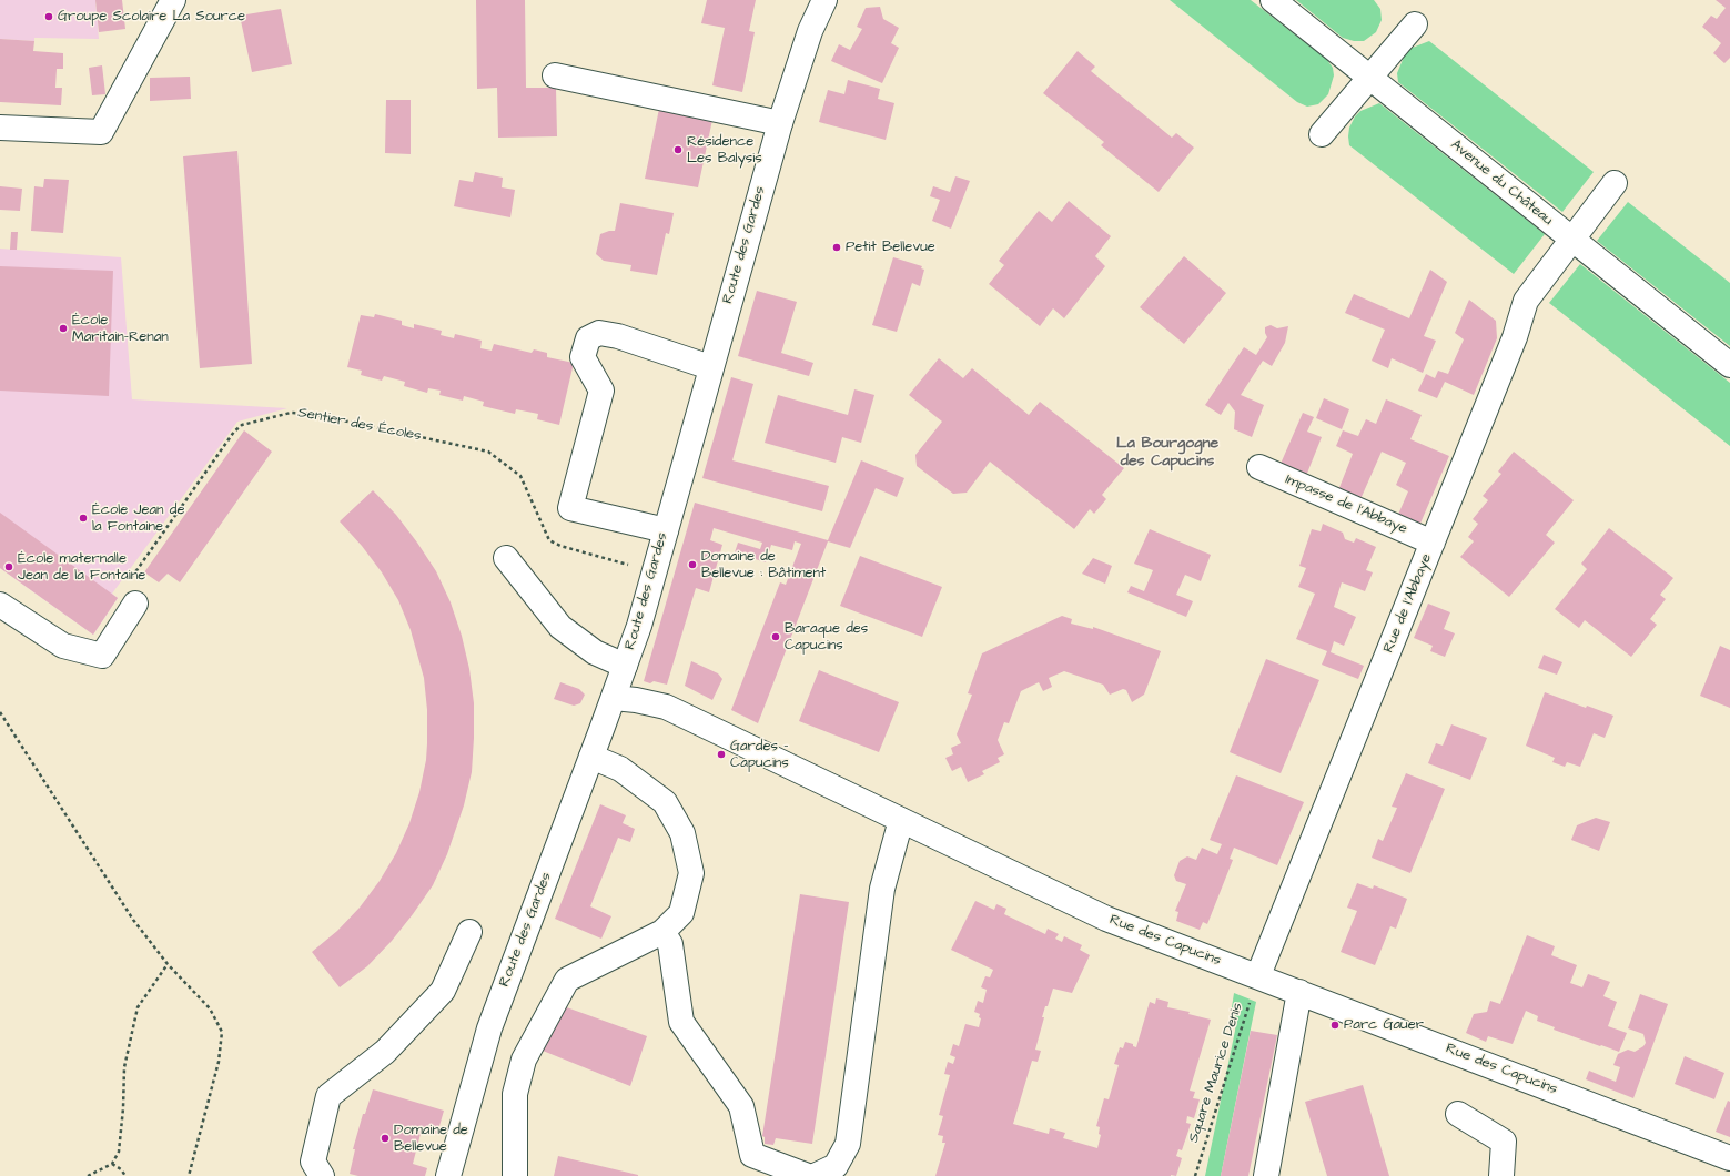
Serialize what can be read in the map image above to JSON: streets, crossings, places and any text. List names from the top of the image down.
{
  "streets": {
    "street": [
      "Avenue du Château",
      "Route des Gardes",
      "Impasse de l'Abbaye",
      "Rue de l'Abbaye",
      "Rue des Capucins"
    ],
    "path": ["Sentier des Écoles", "Square Maurice Denis"]
  },
  "crossings": [
    ["Avenue du Château", "Rue de l'Abbaye"],
    ["Route des Gardes", "Sentier des Écoles"],
    ["Route des Gardes", "Rue des Capucins"],
    ["Impasse de l'Abbaye", "Rue de l'Abbaye"],
    ["Rue de l'Abbaye", "Rue des Capucins"],
    ["Rue de l'Abbaye", "Square Maurice Denis"],
    ["Rue des Capucins", "Square Maurice Denis"]
  ],
  "districts": ["La Bourgogne des Capucins"],
  "places": [
    "Groupe Scolaire La Source",
    "Résidence Les Balysis",
    "Petit Bellevue",
    "École Maritain-Renan",
    "École Jean de la Fontaine",
    "Domaine de Bellevue : Bâtiment",
    "École maternalle Jean de la Fontaine",
    "Baraque des Capucins",
    "Gardes - Capucins",
    "Parc Gauer",
    "Domaine de Bellevue"
  ]
}
